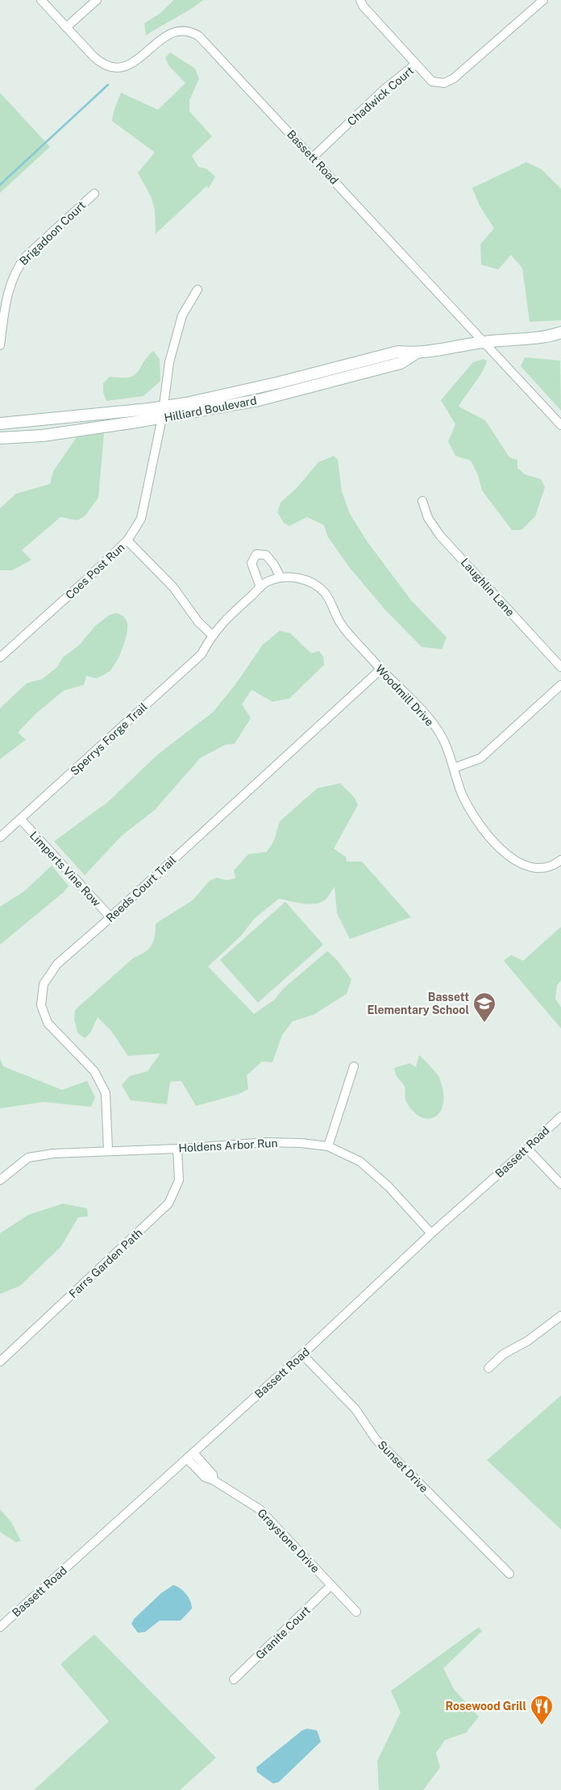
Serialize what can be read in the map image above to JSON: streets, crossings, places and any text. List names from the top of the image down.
{
  "streets": {
    "main road": ["Hilliard Boulevard"],
    "street": [
      "Chadwick Court",
      "Bassett Road",
      "Brigadoon Court",
      "Coes Post Run",
      "Laughlin Lane",
      "Woodmill Drive",
      "Sperrys Forge Trail",
      "Limperts Vine Row",
      "Reeds Court Trail",
      "Holdens Arbor Run",
      "Farrs Garden Path",
      "Sunset Drive",
      "Graystone Drive",
      "Granite Court"
    ]
  },
  "crossings": [
    ["Chadwick Court", "Bassett Road"],
    ["Bassett Road", "Hilliard Boulevard"],
    ["Bassett Road", "Holdens Arbor Run"],
    ["Bassett Road", "Sunset Drive"],
    ["Bassett Road", "Graystone Drive"],
    ["Hilliard Boulevard", "Coes Post Run"],
    ["Woodmill Drive", "Sperrys Forge Trail"],
    ["Woodmill Drive", "Reeds Court Trail"],
    ["Sperrys Forge Trail", "Limperts Vine Row"],
    ["Limperts Vine Row", "Reeds Court Trail"],
    ["Reeds Court Trail", "Holdens Arbor Run"],
    ["Holdens Arbor Run", "Farrs Garden Path"],
    ["Graystone Drive", "Granite Court"]
  ],
  "places": {
    "school or university": ["Bassett Elementary School"],
    "restaurant": ["Rosewood Grill"]
  }
}
